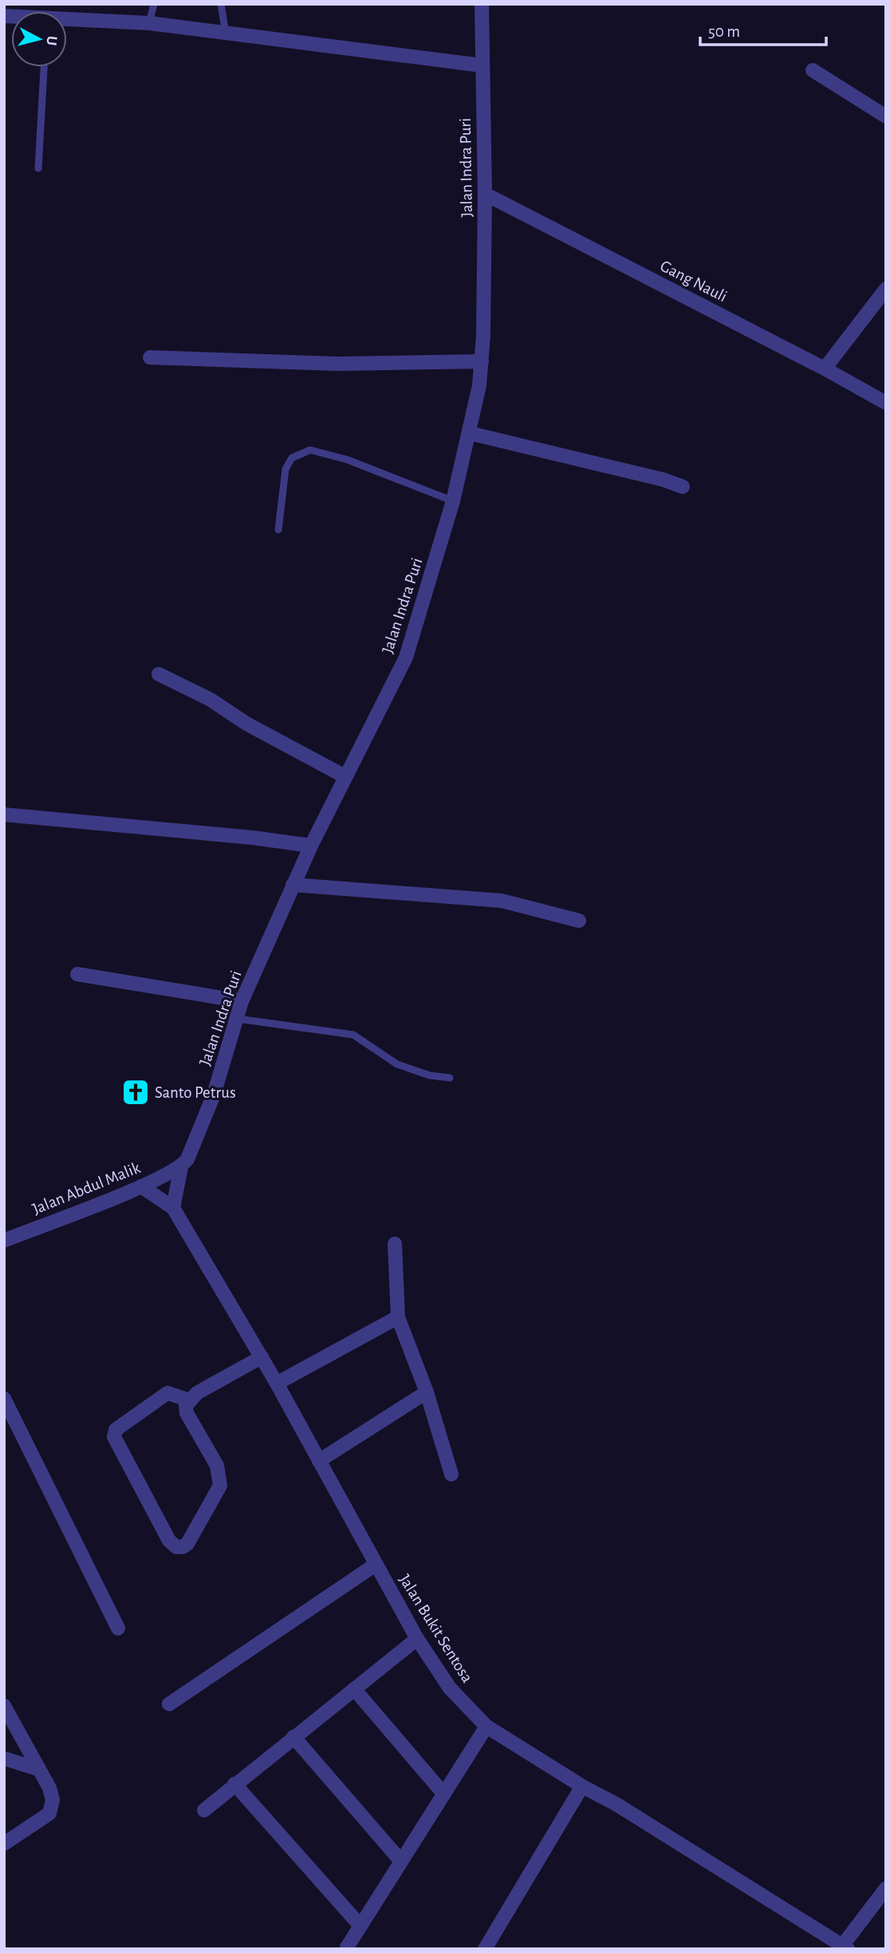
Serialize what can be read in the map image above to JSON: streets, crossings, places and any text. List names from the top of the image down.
{
  "streets": {
    "street": [
      "Jalan Indra Puri",
      "Gang Nauli",
      "Jalan Abdul Malik",
      "Jalan Bukit Sentosa"
    ]
  },
  "crossings": [
    ["Jalan Indra Puri", "Gang Nauli"],
    ["Jalan Indra Puri", "Jalan Abdul Malik"],
    ["Jalan Indra Puri", "Jalan Bukit Sentosa"],
    ["Jalan Abdul Malik", "Jalan Bukit Sentosa"]
  ],
  "places": {
    "church": ["Santo Petrus"]
  },
  "scale_bar": "50 m",
  "north": "right"
}
